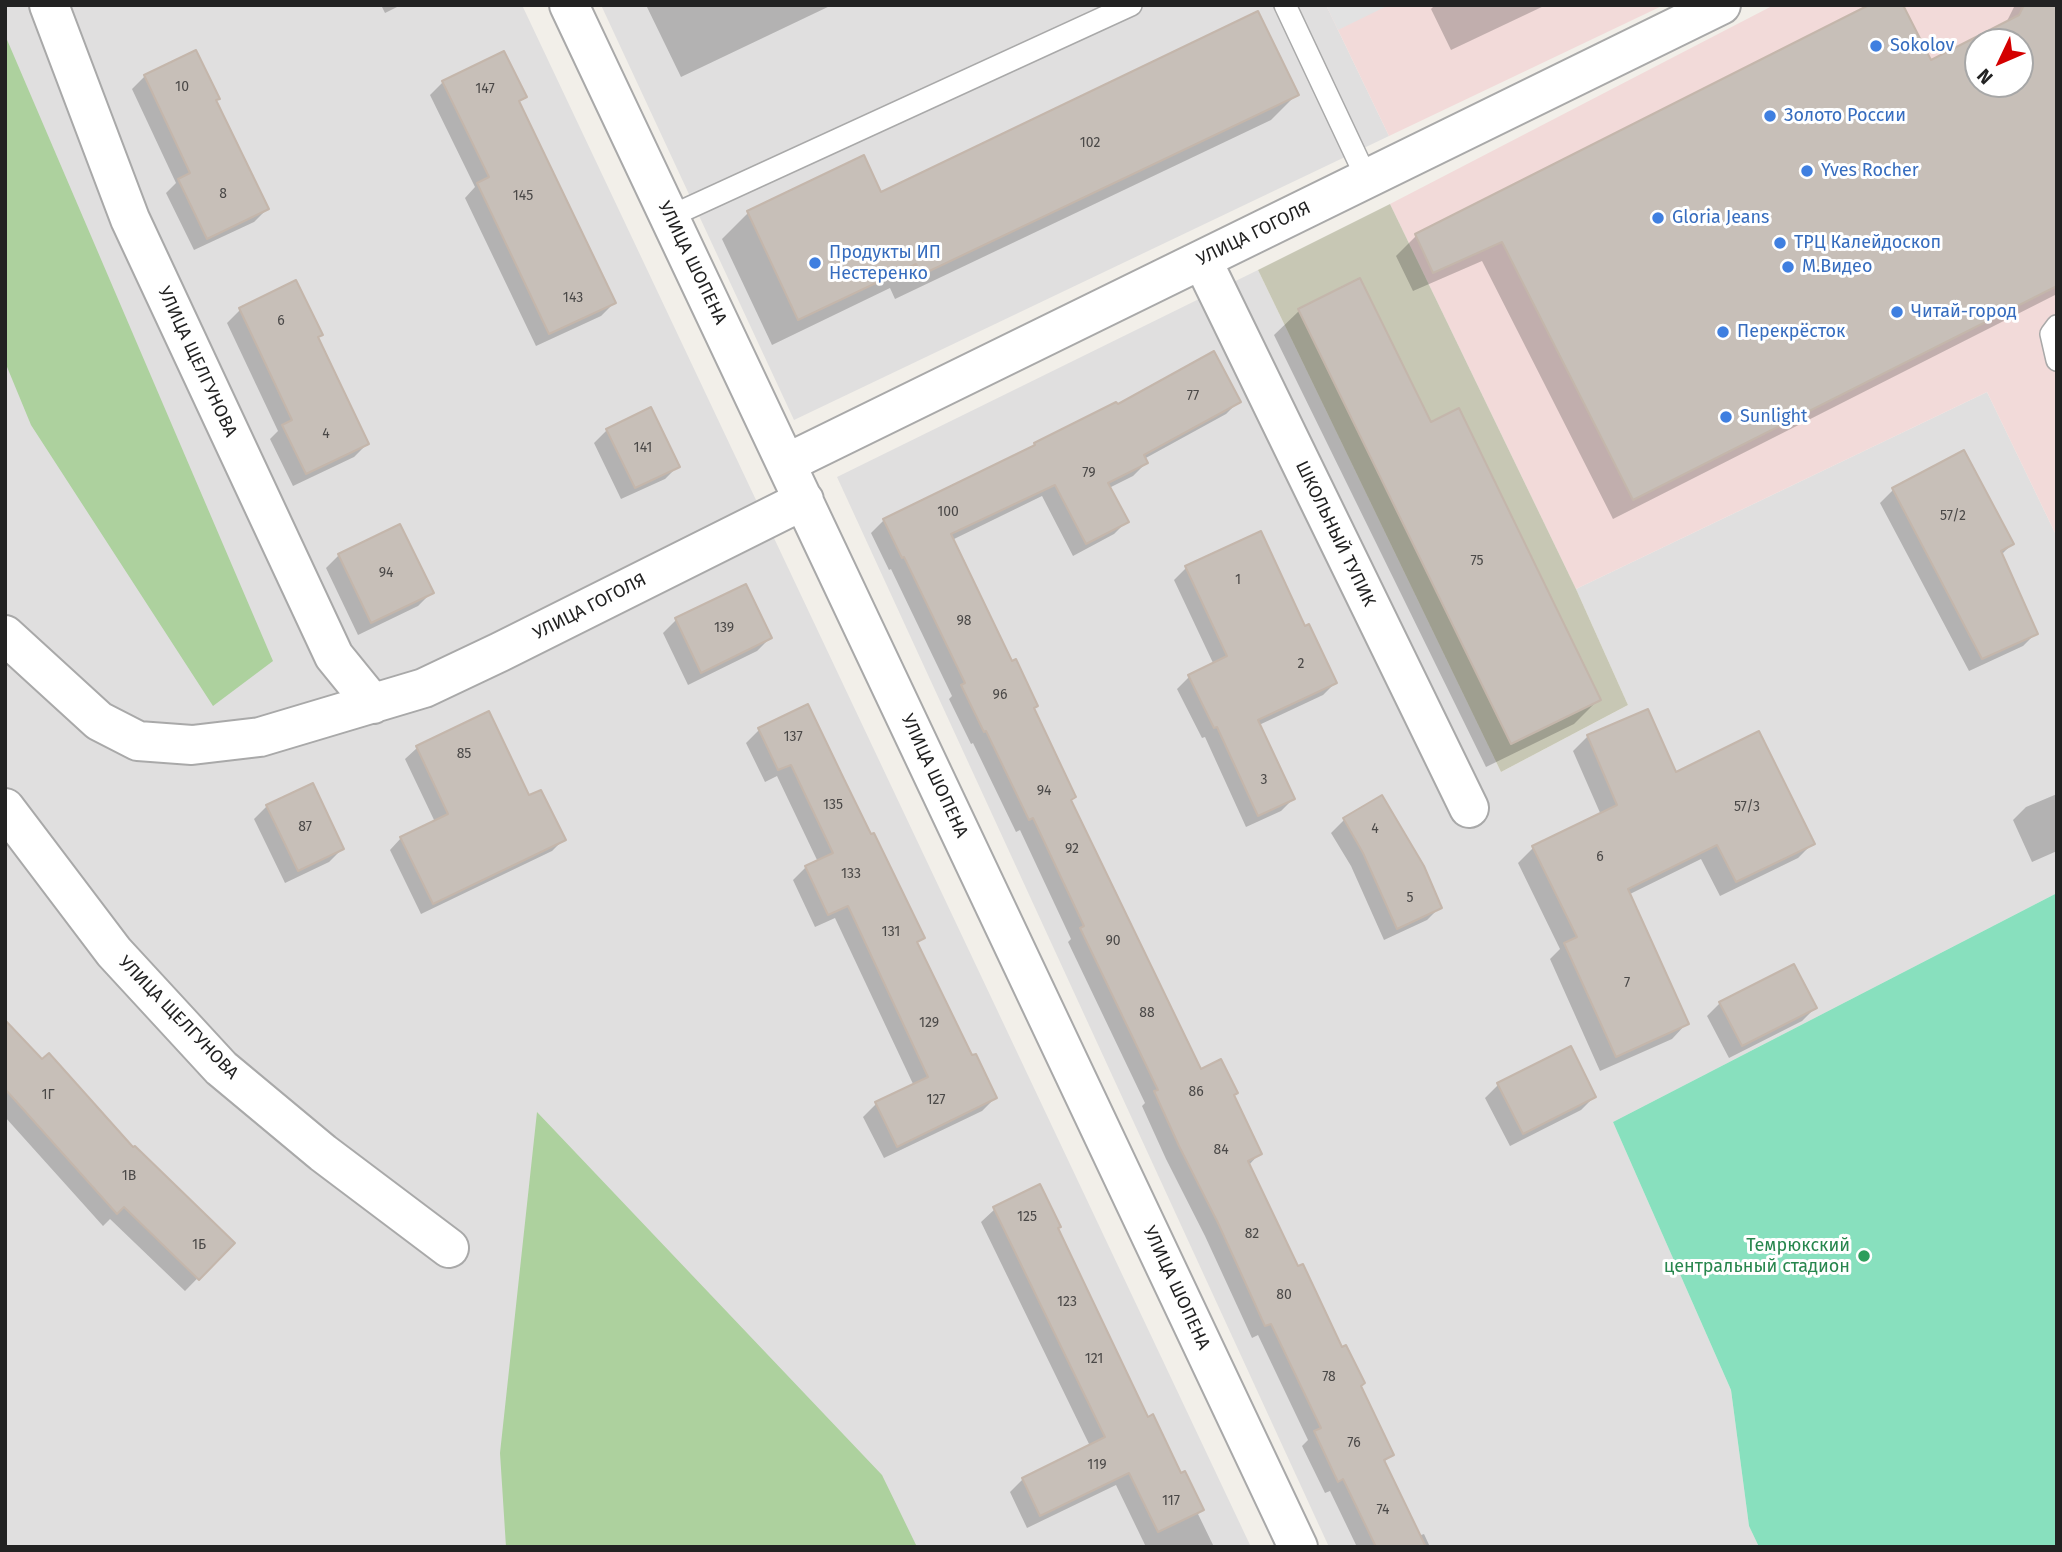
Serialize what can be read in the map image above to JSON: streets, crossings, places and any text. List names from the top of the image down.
{
  "streets": {
    "street": [
      "УЛИЦА ГОГОЛЯ",
      "УЛИЦА ШОПЕНА",
      "УЛИЦА ЩЕЛГУНОВА",
      "ШКОЛЬНЫЙ ТУПИК"
    ]
  },
  "crossings": [
    ["УЛИЦА ГОГОЛЯ", "УЛИЦА ШОПЕНА"],
    ["УЛИЦА ГОГОЛЯ", "УЛИЦА ЩЕЛГУНОВА"],
    ["УЛИЦА ГОГОЛЯ", "ШКОЛЬНЫЙ ТУПИК"]
  ],
  "places": [
    "Sokolov",
    "Золото России",
    "Yves Rocher",
    "Gloria Jeans",
    "ТРЦ Калейдоскоп",
    "Продукты ИП Нестеренко",
    "М.Видео",
    "Читай-город",
    "Перекрёсток",
    "Sunlight",
    "Темрюкский центральный стадион"
  ],
  "house_numbers": [
    "10",
    "147",
    "102",
    "8",
    "145",
    "143",
    "6",
    "77",
    "4",
    "141",
    "79",
    "100",
    "57/2",
    "75",
    "94",
    "1",
    "98",
    "139",
    "2",
    "96",
    "137",
    "85",
    "3",
    "94",
    "135",
    "57/3",
    "87",
    "4",
    "92",
    "6",
    "133",
    "5",
    "131",
    "90",
    "7",
    "88",
    "129",
    "86",
    "1Г",
    "127",
    "84",
    "1В",
    "125",
    "82",
    "1Б",
    "80",
    "123",
    "121",
    "78",
    "76",
    "119",
    "117",
    "74"
  ],
  "north": "bottom left"
}
